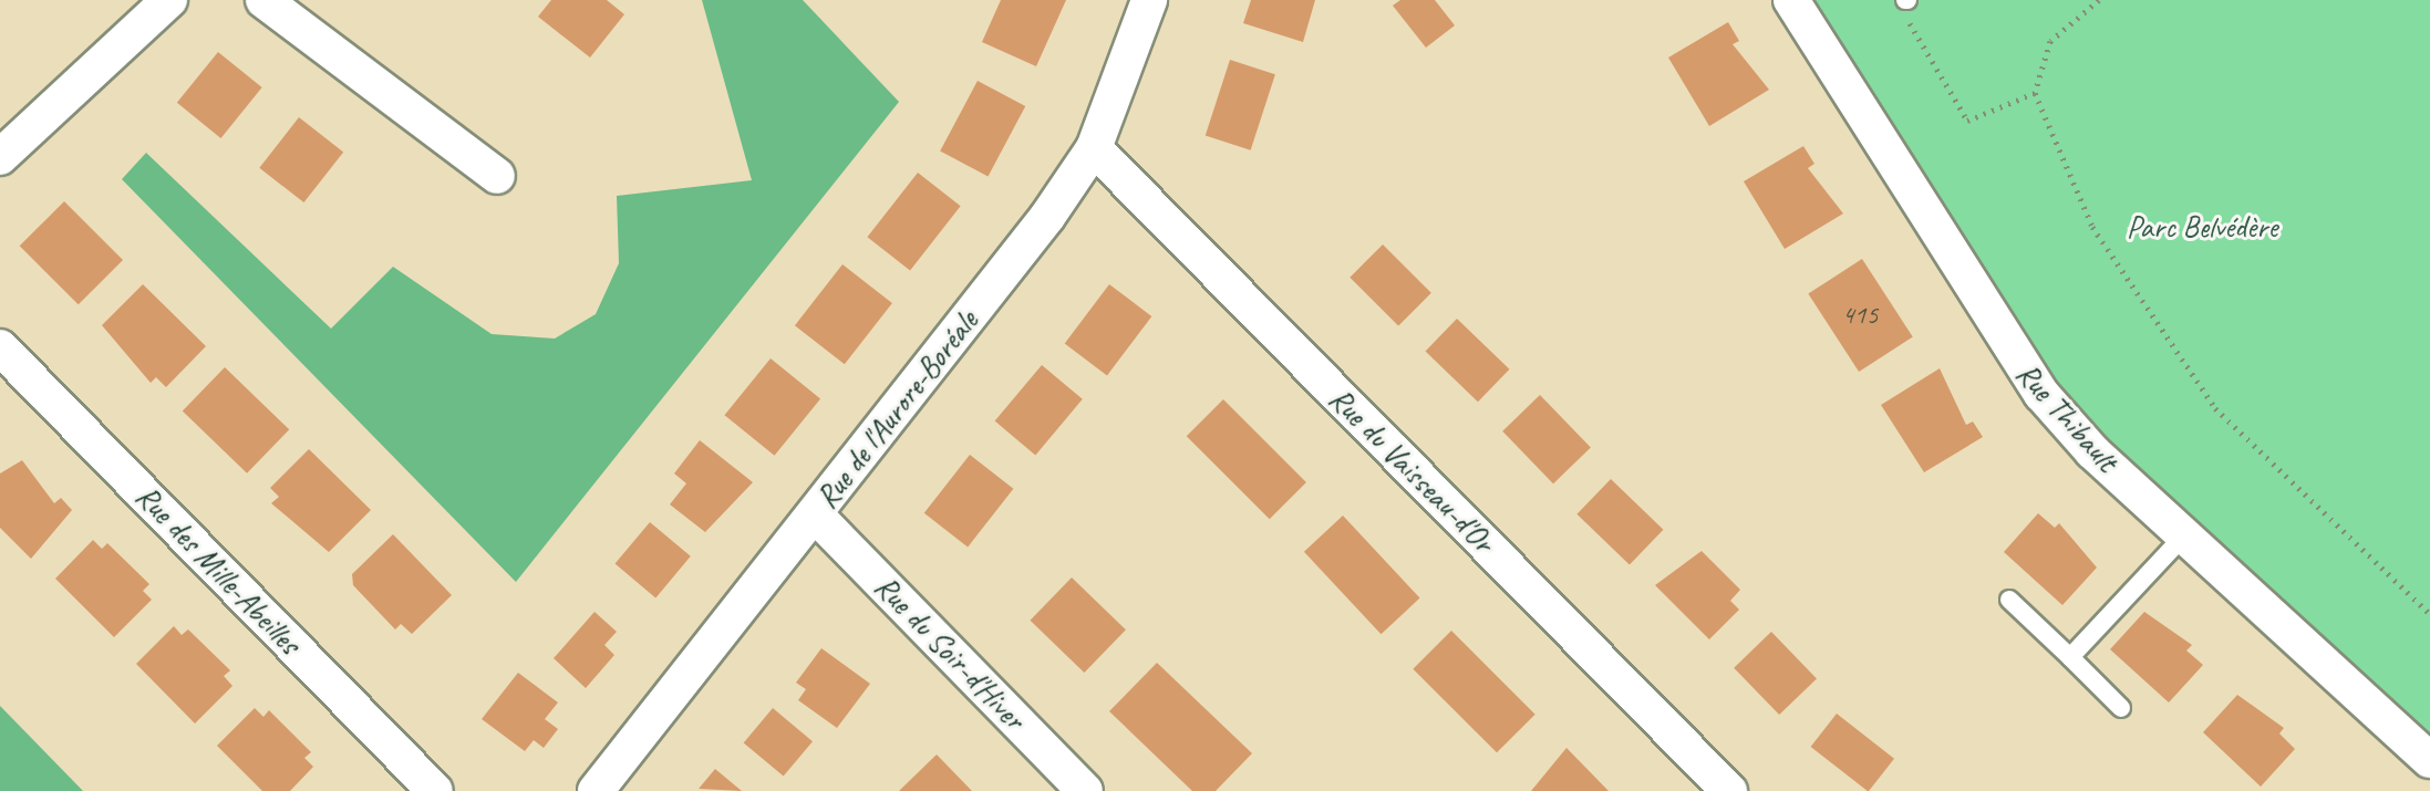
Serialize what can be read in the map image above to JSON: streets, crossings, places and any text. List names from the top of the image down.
{
  "streets": {
    "street": [
      "Rue de l'Aurore-Boréale",
      "Rue Thibault",
      "Rue du Vaisseau-d'Or",
      "Rue des Mille-Abeilles",
      "Rue du Soir-d'Hiver"
    ]
  },
  "crossings": [
    ["Rue de l'Aurore-Boréale", "Rue du Vaisseau-d'Or"],
    ["Rue de l'Aurore-Boréale", "Rue du Soir-d'Hiver"]
  ],
  "parks": ["Parc Belvédère"],
  "house_numbers": ["415"]
}
